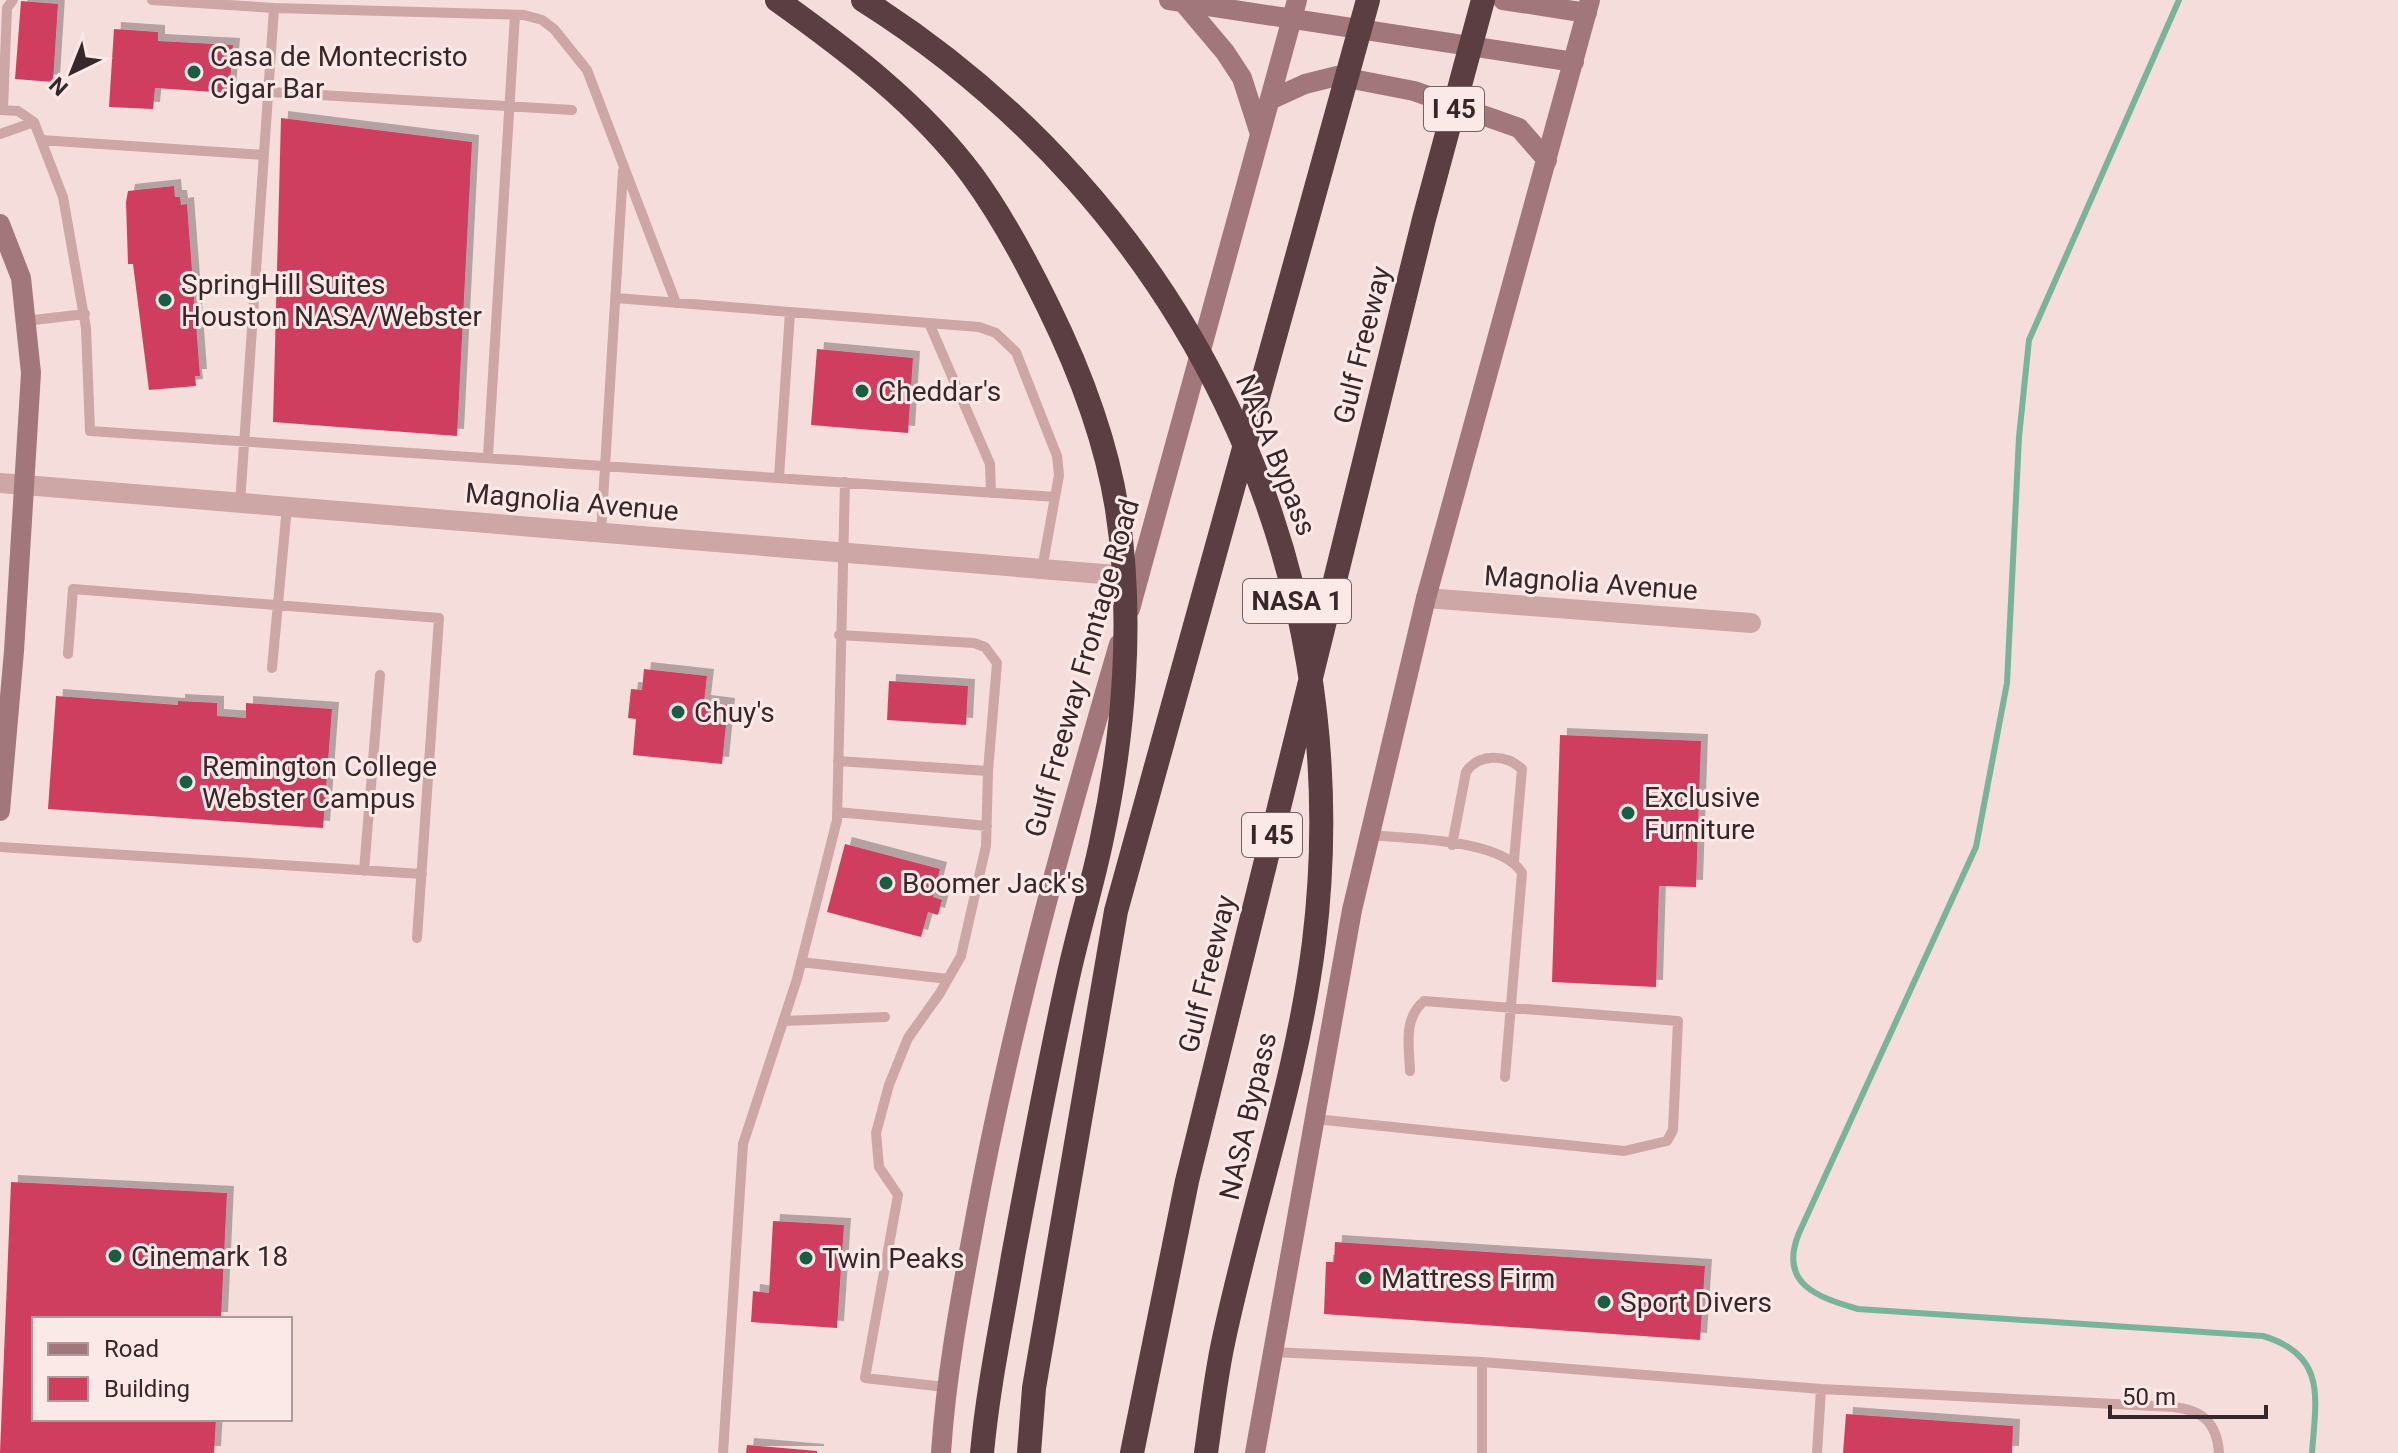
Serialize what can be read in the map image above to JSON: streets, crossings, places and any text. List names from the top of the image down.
{
  "streets": {
    "highway": [
      "I 45",
      "Gulf Freeway",
      "NASA Bypass",
      "NASA 1"
    ],
    "main road": ["Gulf Freeway Frontage Road"],
    "street": ["Magnolia Avenue"]
  },
  "crossings": [
    ["Magnolia Avenue", "Gulf Freeway Frontage Road"]
  ],
  "places": [
    "Casa de Montecristo Cigar Bar",
    "SpringHill Suites Houston NASA/Webster",
    "Cheddar's",
    "Chuy's",
    "Remington College Webster Campus",
    "Exclusive Furniture",
    "Boomer Jack's",
    "Cinemark 18",
    "Twin Peaks",
    "Mattress Firm",
    "Sport Divers"
  ],
  "legend": ["Road", "Building"],
  "scale_bar": "50 m",
  "north": "bottom left"
}
